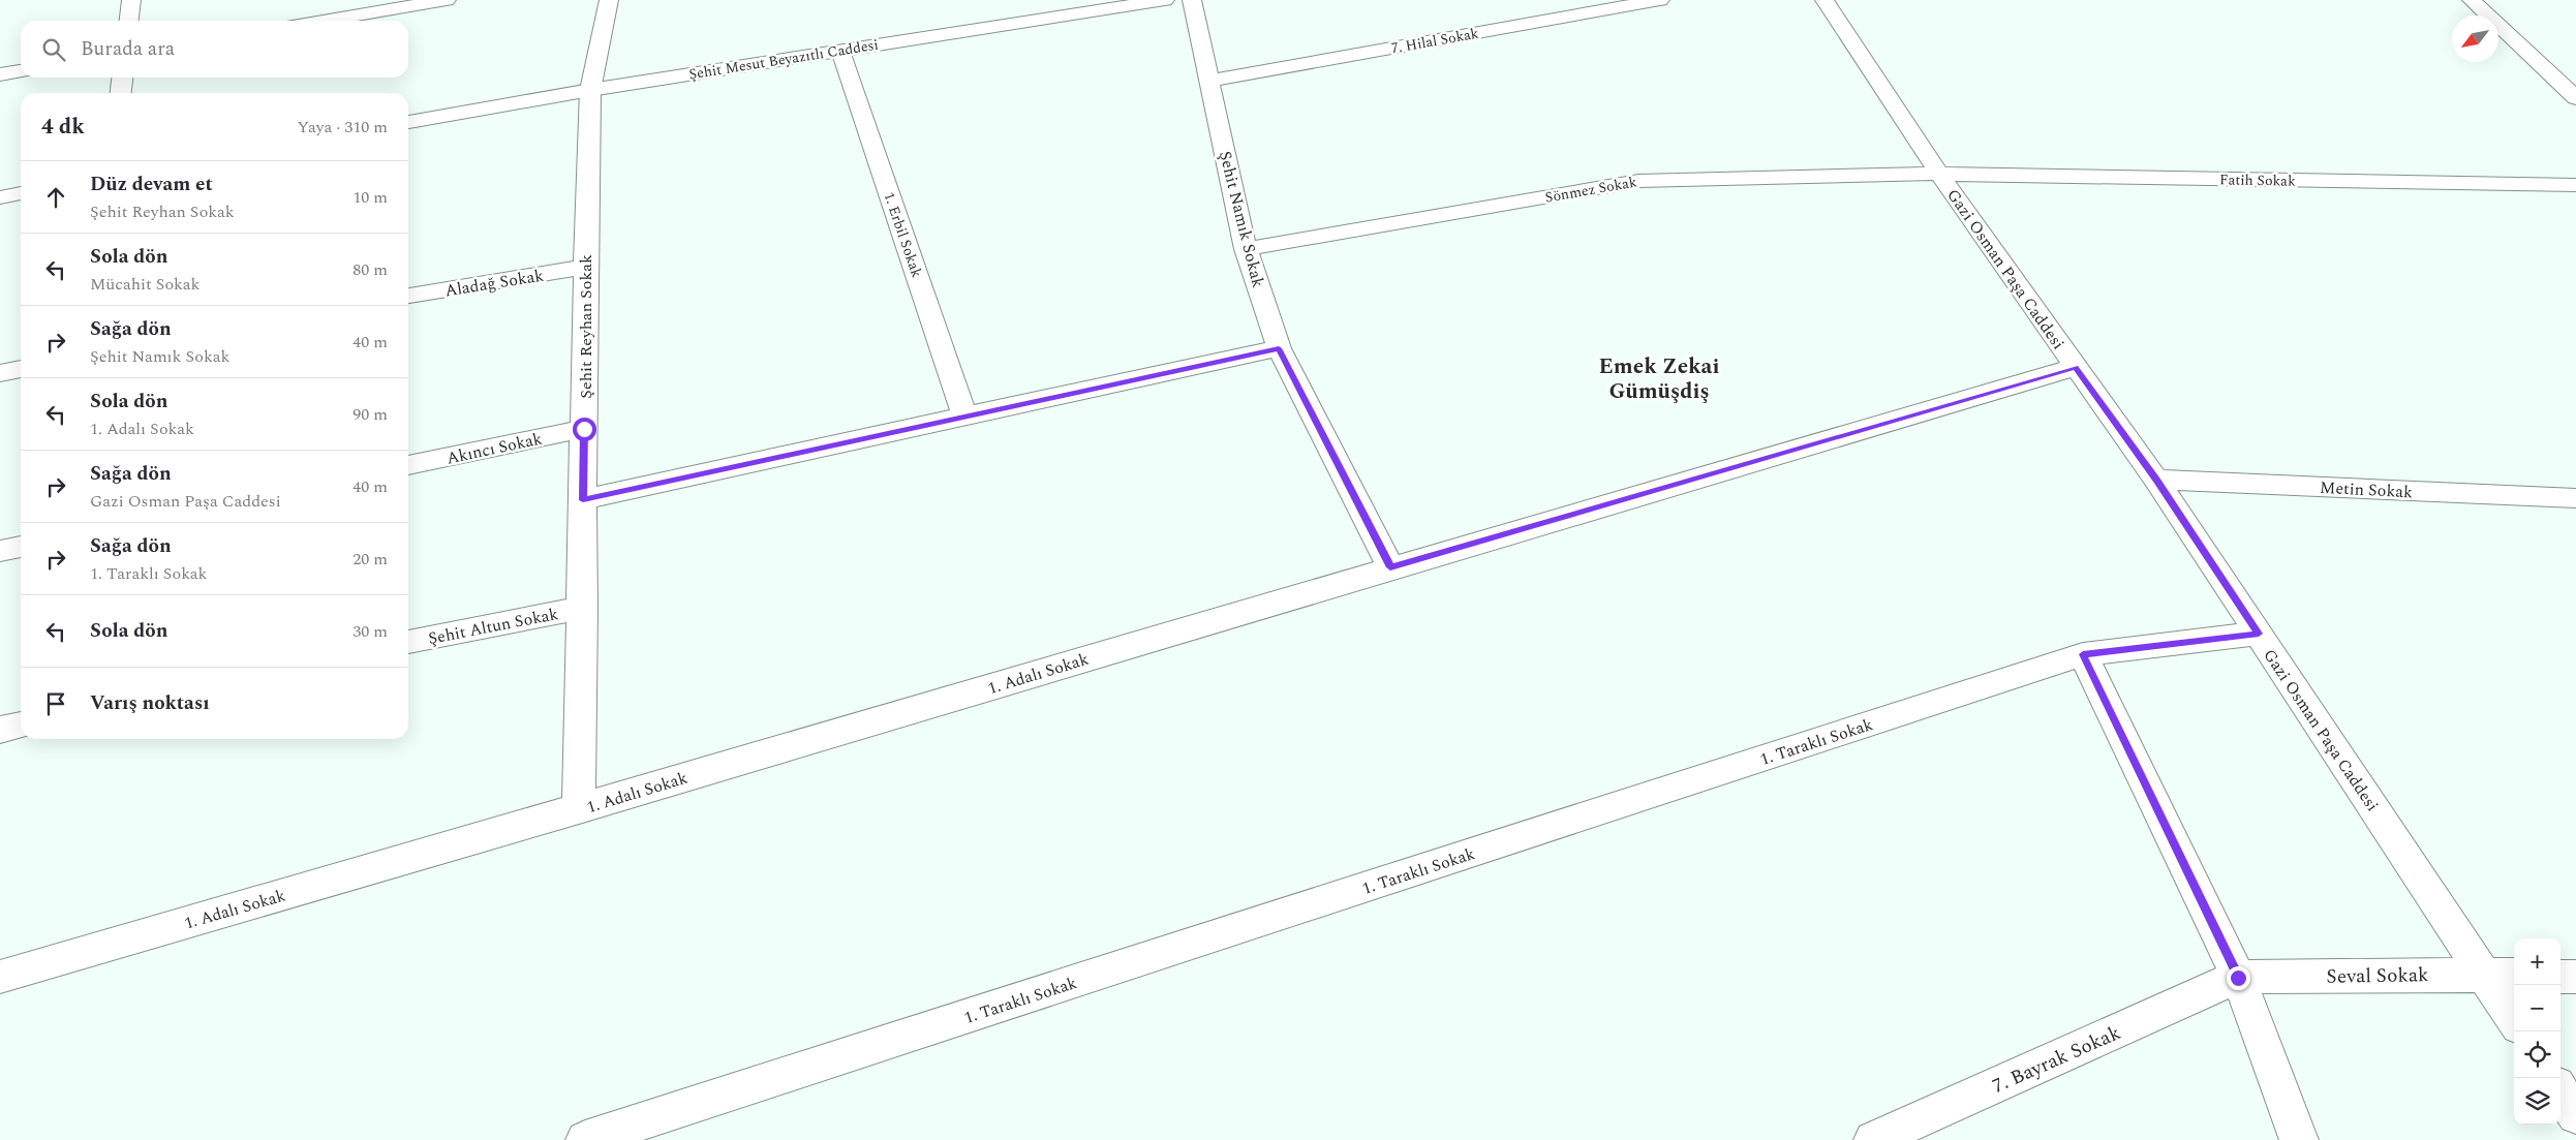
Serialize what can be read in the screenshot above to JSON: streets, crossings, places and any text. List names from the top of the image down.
{
  "streets": {
    "street": [
      "7. Hilal Sokak",
      "Şehit Mesut Beyazıtlı Caddesi",
      "Fatih Sokak",
      "Sönmez Sokak",
      "Şehit Namık Sokak",
      "1. Erbil Sokak",
      "Gazi Osman Paşa Caddesi",
      "Aladağ Sokak",
      "Şehit Reyhan Sokak",
      "Akıncı Sokak",
      "Metin Sokak",
      "Şehit Altun Sokak",
      "1. Adalı Sokak",
      "1. Taraklı Sokak",
      "Seval Sokak",
      "7. Bayrak Sokak"
    ]
  },
  "crossings": [
    ["7. Hilal Sokak", "Şehit Namık Sokak"],
    ["Şehit Mesut Beyazıtlı Caddesi", "1. Erbil Sokak"],
    ["Şehit Mesut Beyazıtlı Caddesi", "Şehit Reyhan Sokak"],
    ["Fatih Sokak", "Sönmez Sokak"],
    ["Fatih Sokak", "Gazi Osman Paşa Caddesi"],
    ["Sönmez Sokak", "Şehit Namık Sokak"],
    ["Sönmez Sokak", "Gazi Osman Paşa Caddesi"],
    ["Şehit Namık Sokak", "1. Adalı Sokak"],
    ["Gazi Osman Paşa Caddesi", "Metin Sokak"],
    ["Gazi Osman Paşa Caddesi", "1. Adalı Sokak"],
    ["Gazi Osman Paşa Caddesi", "1. Taraklı Sokak"],
    ["Gazi Osman Paşa Caddesi", "Seval Sokak"],
    ["Aladağ Sokak", "Şehit Reyhan Sokak"],
    ["Şehit Reyhan Sokak", "Akıncı Sokak"],
    ["Şehit Reyhan Sokak", "Şehit Altun Sokak"],
    ["Şehit Reyhan Sokak", "1. Adalı Sokak"],
    ["Seval Sokak", "7. Bayrak Sokak"]
  ],
  "districts": ["Emek Zekai Gümüşdiş"],
  "north": "bottom left",
  "page": {
    "search": "Burada ara",
    "heading": ["4 dk", "Yaya · 310 m"],
    "list": [
      ["Düz devam et", "Şehit Reyhan Sokak", "10 m"],
      ["Sola dön", "Mücahit Sokak", "80 m"],
      ["Sağa dön", "Şehit Namık Sokak", "40 m"],
      ["Sola dön", "1. Adalı Sokak", "90 m"],
      ["Sağa dön", "Gazi Osman Paşa Caddesi", "40 m"],
      ["Sağa dön", "1. Taraklı Sokak", "20 m"],
      ["Sola dön", "30 m"],
      "Varış noktası"
    ],
    "map_buttons": ["+", "−"]
  }
}
